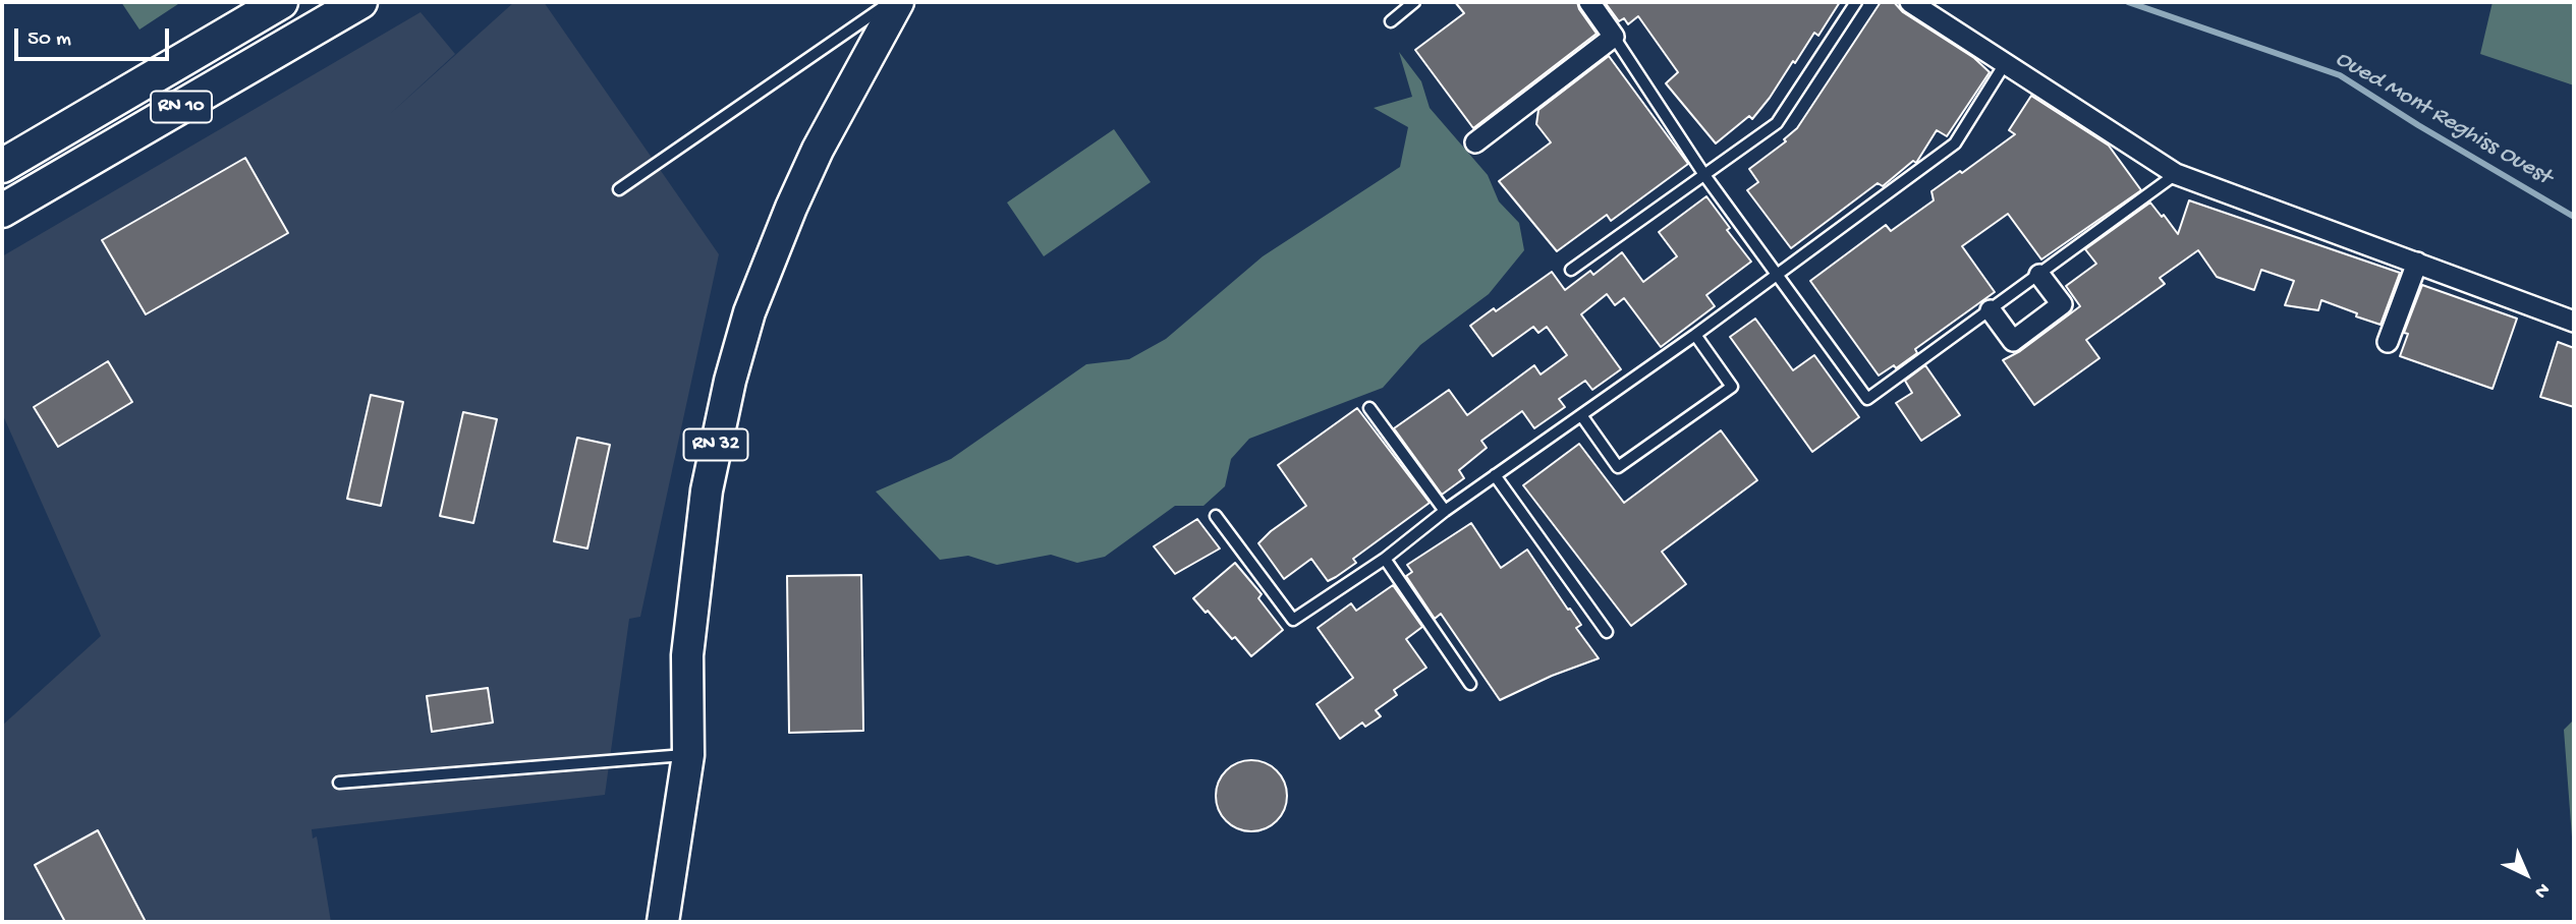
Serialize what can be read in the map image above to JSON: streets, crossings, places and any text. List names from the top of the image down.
{
  "streets": {
    "highway": ["RN 10"],
    "main road": ["RN 32"]
  },
  "water": ["Oued Mont Reghiss Ouest"],
  "scale_bar": "50 m",
  "north": "bottom right"
}
